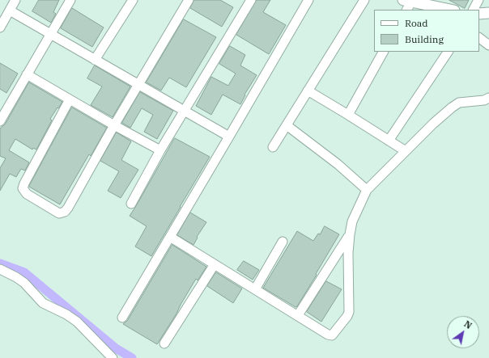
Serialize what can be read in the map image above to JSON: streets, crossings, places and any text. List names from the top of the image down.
{
  "legend": ["Road", "Building"],
  "north": "top right"
}
